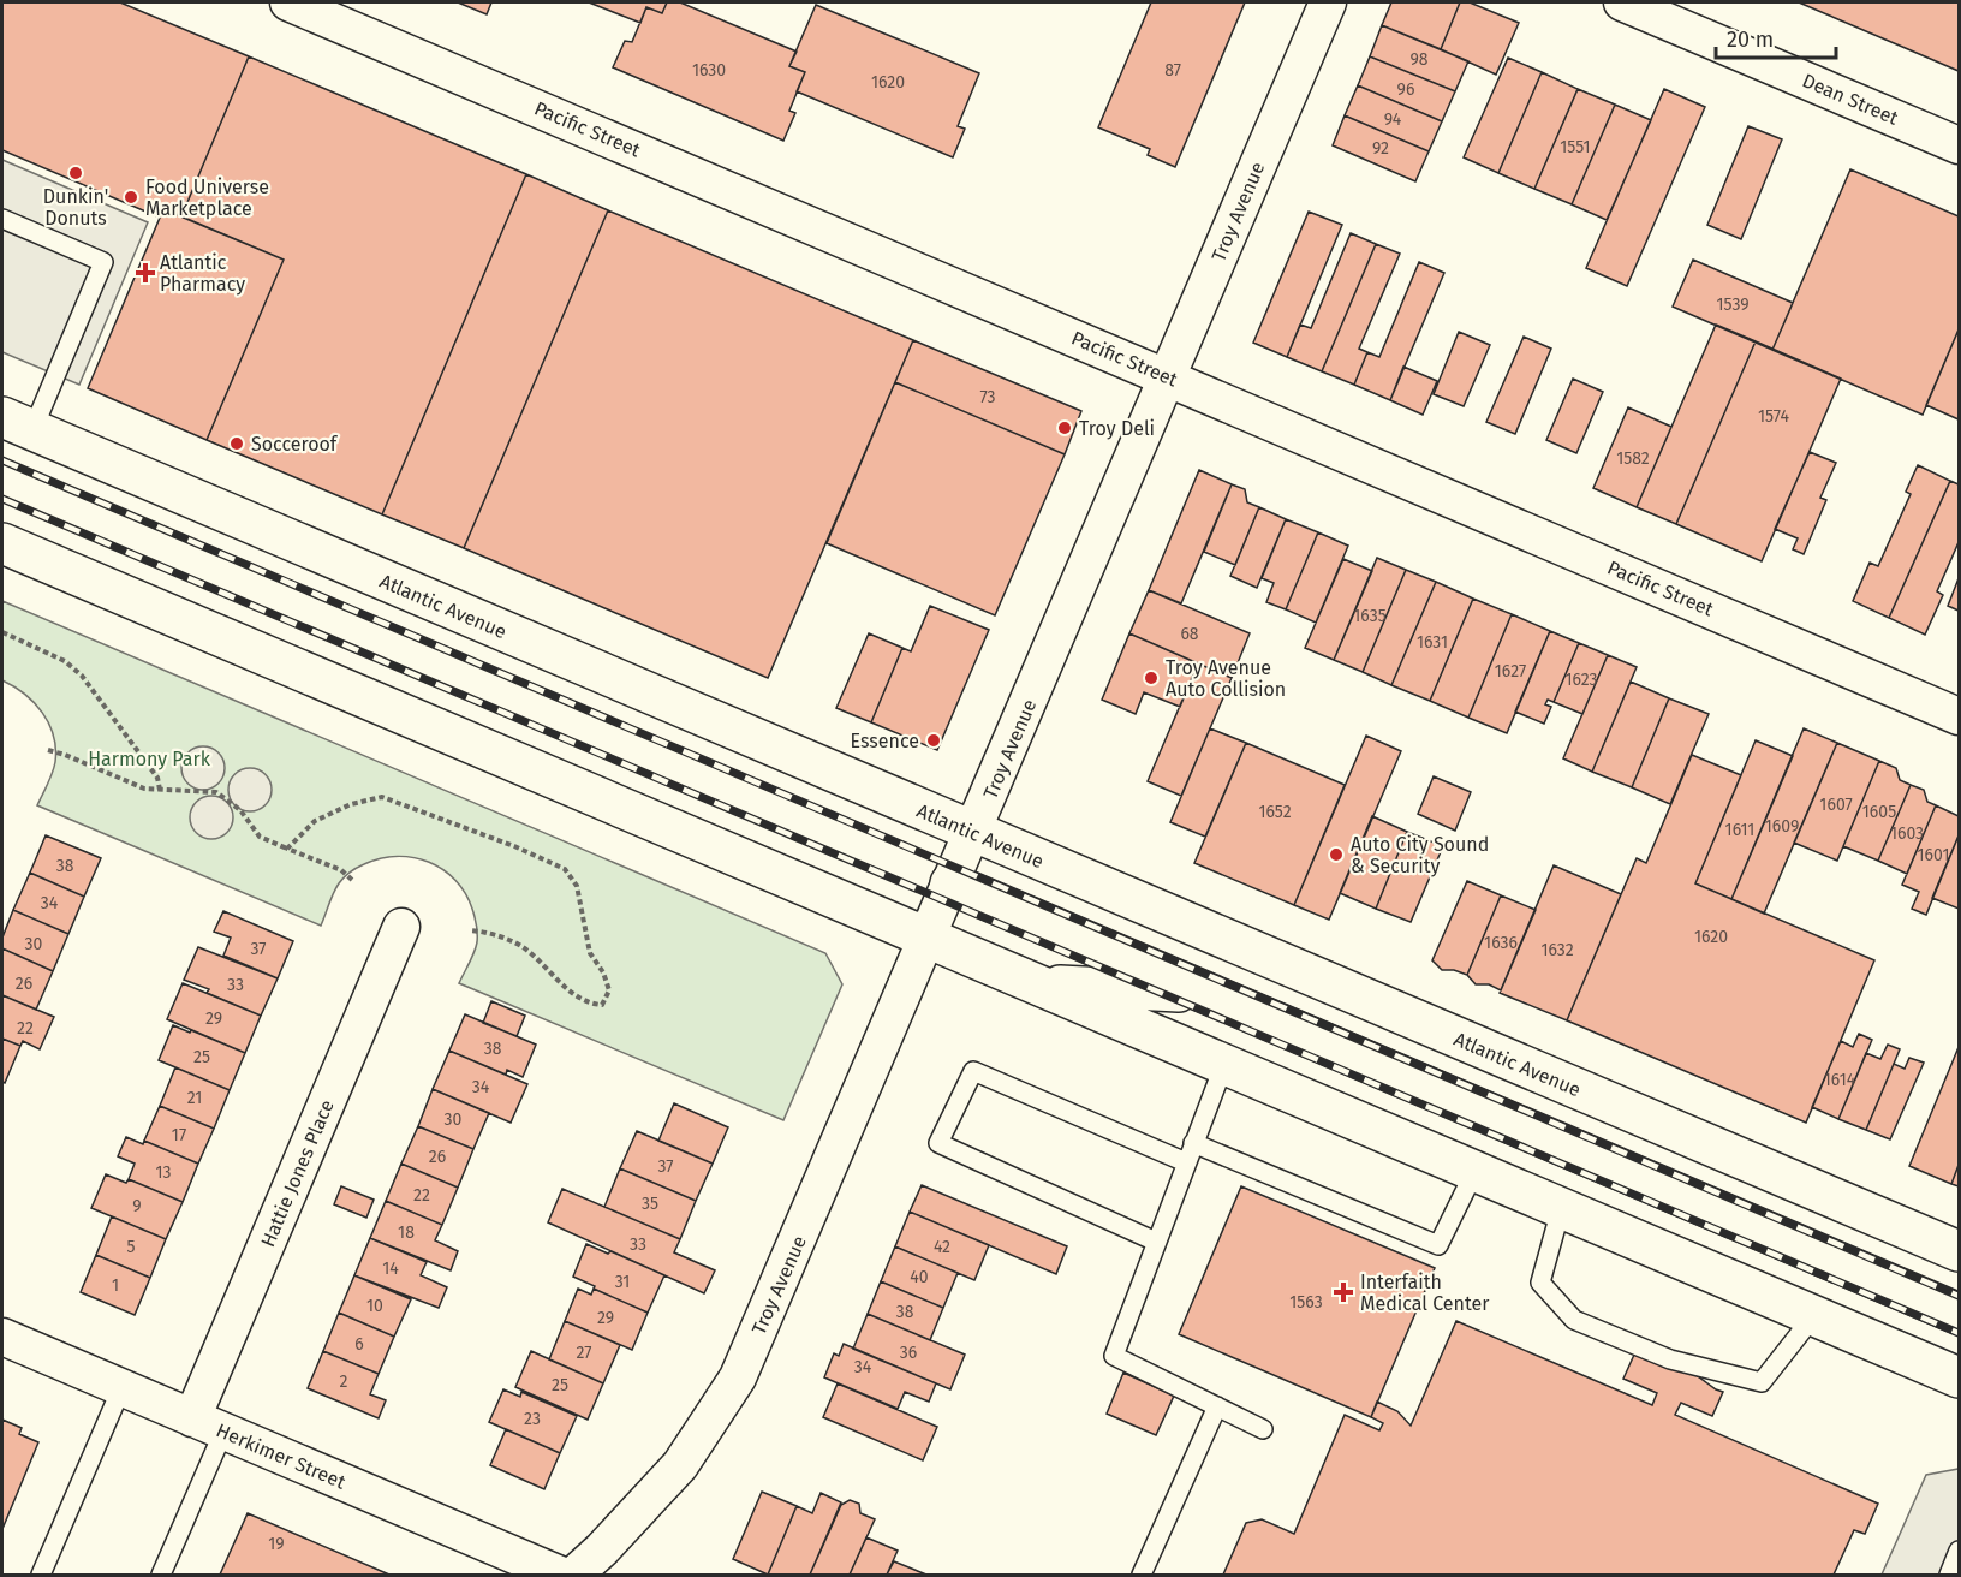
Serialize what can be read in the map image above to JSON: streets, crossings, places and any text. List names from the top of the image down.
{
  "streets": {
    "main road": ["Atlantic Avenue"],
    "street": [
      "Dean Street",
      "Pacific Street",
      "Troy Avenue",
      "Hattie Jones Place",
      "Herkimer Street"
    ]
  },
  "crossings": [
    ["Pacific Street", "Troy Avenue"],
    ["Troy Avenue", "Atlantic Avenue"],
    ["Hattie Jones Place", "Herkimer Street"]
  ],
  "parks": ["Harmony Park"],
  "places": {
    "other": [
      "Dunkin' Donuts",
      "Food Universe Marketplace",
      "Troy Deli",
      "Socceroof",
      "Troy Avenue Auto Collision",
      "Essence",
      "Auto City Sound & Security"
    ],
    "health": ["Atlantic Pharmacy", "Interfaith Medical Center"]
  },
  "house_numbers": [
    "98",
    "1630",
    "87",
    "1620",
    "96",
    "94",
    "1551",
    "92",
    "1539",
    "73",
    "1574",
    "1582",
    "1635",
    "68",
    "1631",
    "1627",
    "1623",
    "1607",
    "1652",
    "1605",
    "1609",
    "1611",
    "1603",
    "1601",
    "38",
    "34",
    "1620",
    "1636",
    "30",
    "37",
    "1632",
    "26",
    "33",
    "29",
    "22",
    "38",
    "25",
    "1614",
    "34",
    "21",
    "30",
    "17",
    "26",
    "37",
    "13",
    "22",
    "35",
    "9",
    "18",
    "33",
    "5",
    "42",
    "14",
    "40",
    "31",
    "1",
    "1563",
    "10",
    "38",
    "29",
    "6",
    "27",
    "36",
    "34",
    "2",
    "25",
    "23",
    "19"
  ],
  "scale_bar": "20 m"
}
